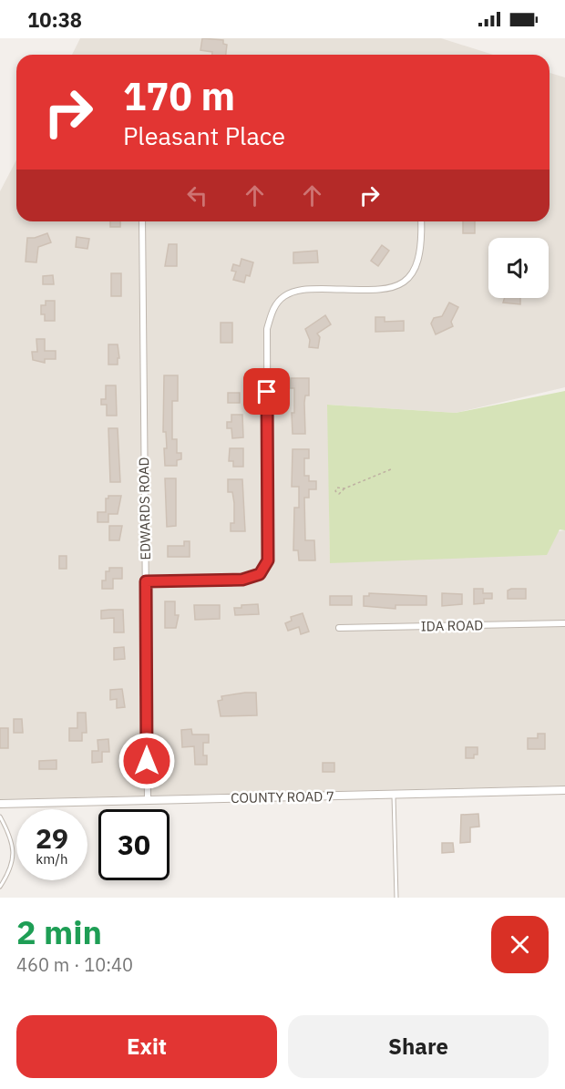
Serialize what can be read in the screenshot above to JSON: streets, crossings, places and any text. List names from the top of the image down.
{
  "streets": {
    "street": ["EDWARDS ROAD", "IDA ROAD", "COUNTY ROAD 7"]
  },
  "crossings": [
    ["EDWARDS ROAD", "COUNTY ROAD 7"]
  ],
  "page": {
    "status": "10:38",
    "turn": ["170 m", "Pleasant Place"],
    "speed": "29 km/h",
    "limit": "30",
    "heading": ["2 min", "460 m · 10:40"],
    "buttons": ["Exit", "Share"]
  }
}
